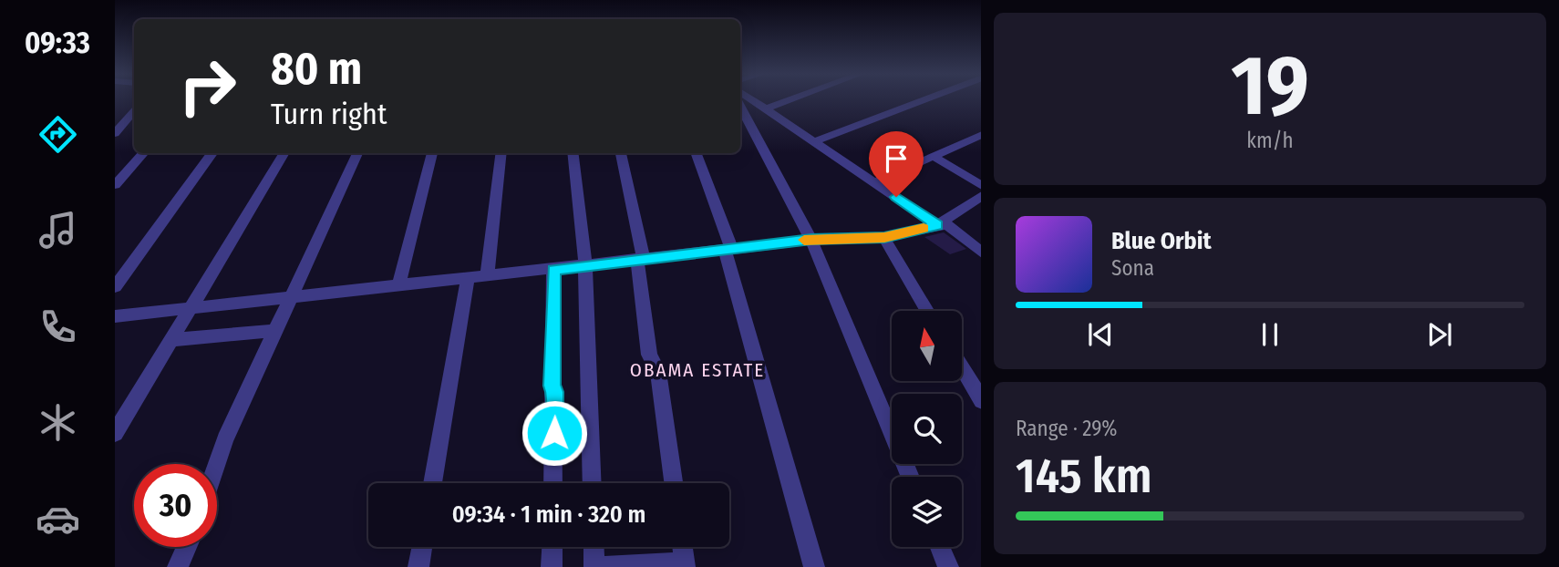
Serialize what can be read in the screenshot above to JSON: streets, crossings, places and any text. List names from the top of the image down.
{
  "districts": ["OBAMA ESTATE"],
  "north": "top",
  "page": {
    "tabs": "09:33",
    "tile": [
      ["19", "km/h"],
      ["Range · 29%", "145 km"]
    ],
    "turn": ["80 m", "Turn right"],
    "song": ["Blue Orbit", "Sona"],
    "limit": "30",
    "trip": "09:34 · 1 min · 320 m"
  }
}
